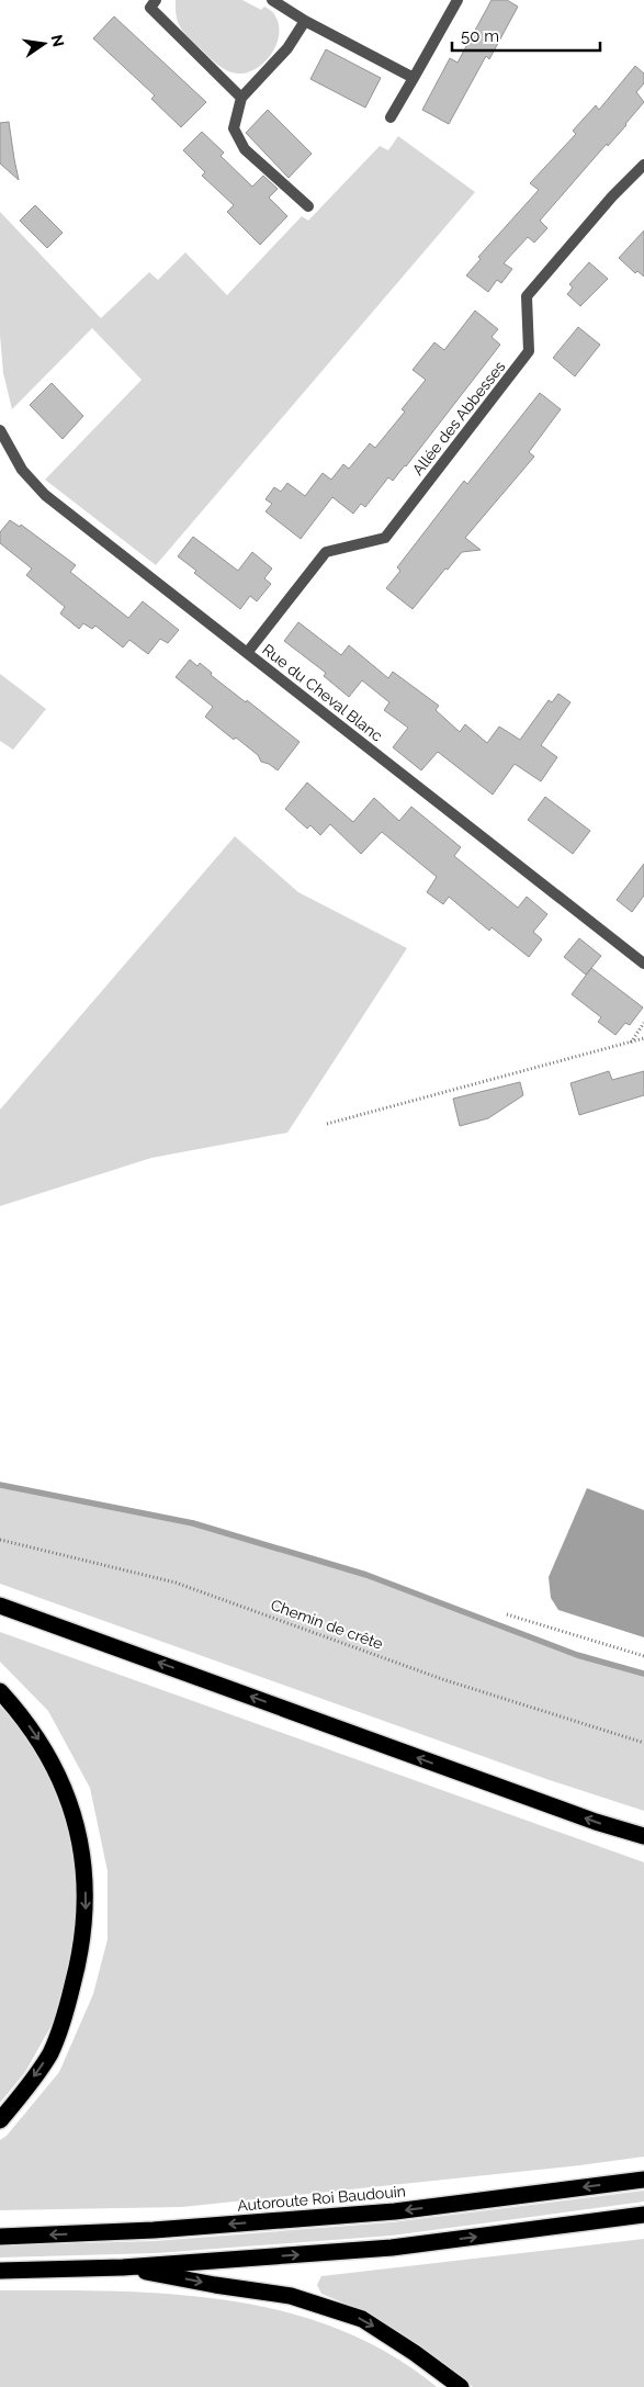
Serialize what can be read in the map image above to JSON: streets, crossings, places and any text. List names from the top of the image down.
{
  "streets": {
    "highway": ["Autoroute Roi Baudouin"],
    "street": ["Allée des Abbesses", "Rue du Cheval Blanc"],
    "path": ["Chemin de crête"]
  },
  "crossings": [
    ["Allée des Abbesses", "Rue du Cheval Blanc"]
  ],
  "scale_bar": "50 m",
  "north": "right"
}
